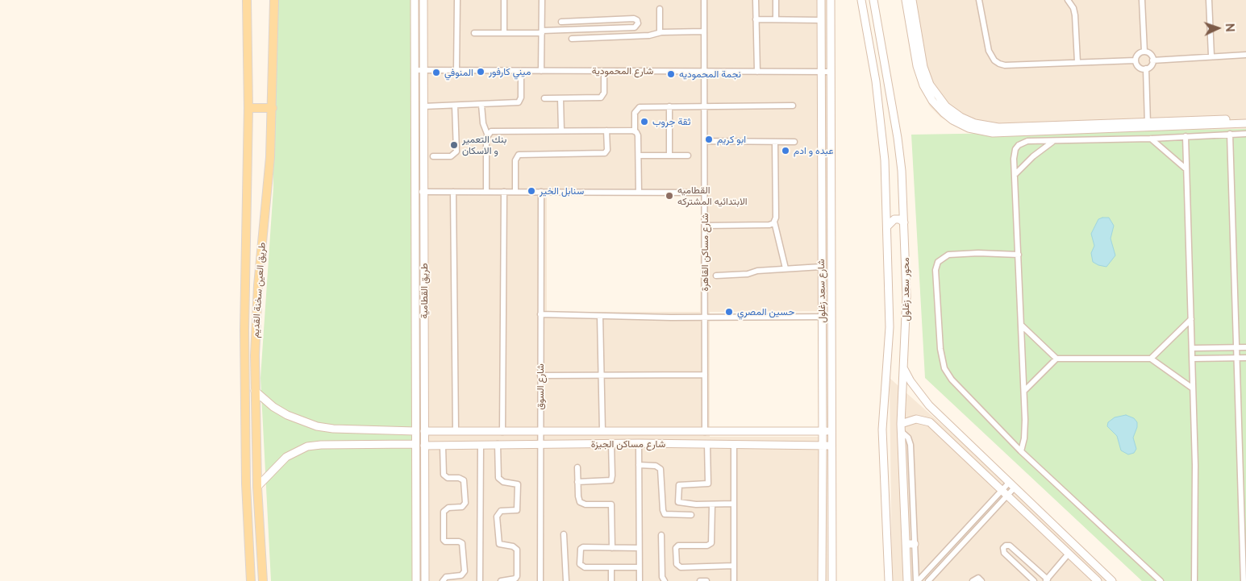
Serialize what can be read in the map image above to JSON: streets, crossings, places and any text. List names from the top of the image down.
{
  "streets": {
    "main road": ["طريق العين سخنة القديم"],
    "street": [
      "شارع المحمودية",
      "شارع مساكن القاهرة",
      "محور سعد زغلول",
      "طريق القطامية",
      "شارع سعد زغلول",
      "شارع السوق",
      "شارع مساكن الجيزة"
    ]
  },
  "crossings": [
    ["شارع المحمودية", "شارع مساكن القاهرة"],
    ["شارع المحمودية", "طريق القطامية"],
    ["شارع المحمودية", "شارع سعد زغلول"],
    ["شارع مساكن القاهرة", "شارع مساكن الجيزة"],
    ["طريق القطامية", "شارع مساكن الجيزة"],
    ["شارع سعد زغلول", "شارع مساكن الجيزة"],
    ["شارع السوق", "شارع مساكن الجيزة"]
  ],
  "places": [
    "ميني كارفور",
    "المنوفي",
    "نجمة المحموديه",
    "ثقة جروب",
    "ابو كريم",
    "بنك التعمير و الاسكان",
    "عبده و ادم",
    "سنابل الخير",
    "القطاميه الابتدائيه المشتركه",
    "حسين المصري"
  ],
  "north": "right"
}
